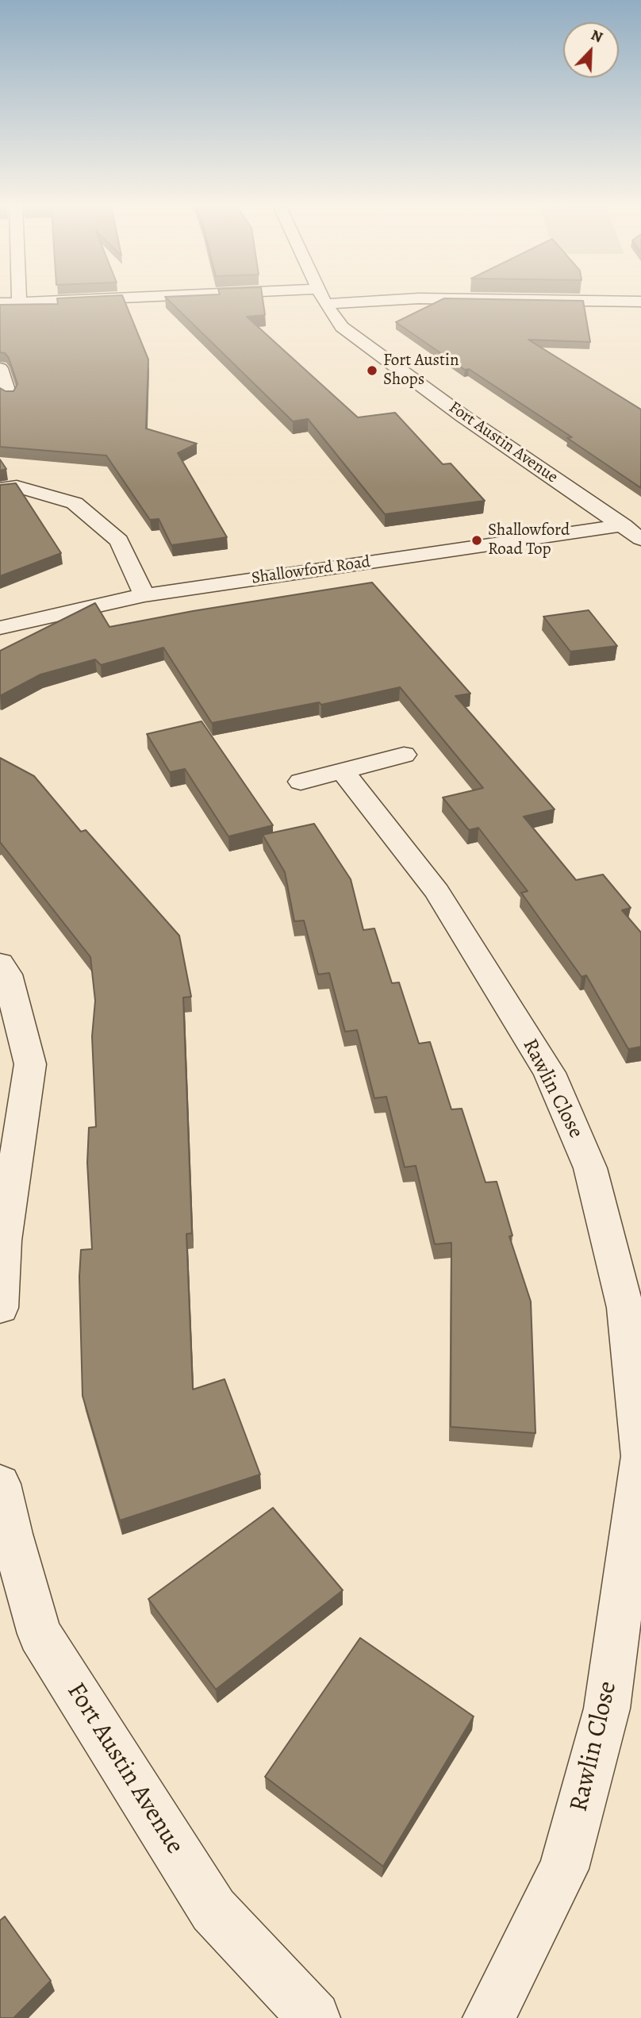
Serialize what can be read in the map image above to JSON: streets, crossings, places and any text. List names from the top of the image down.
{
  "streets": {
    "street": ["Fort Austin Avenue", "Shallowford Road", "Rawlin Close"]
  },
  "crossings": [
    ["Fort Austin Avenue", "Shallowford Road"]
  ],
  "places": ["Fort Austin Shops", "Shallowford Road Top"],
  "north": "top right"
}
